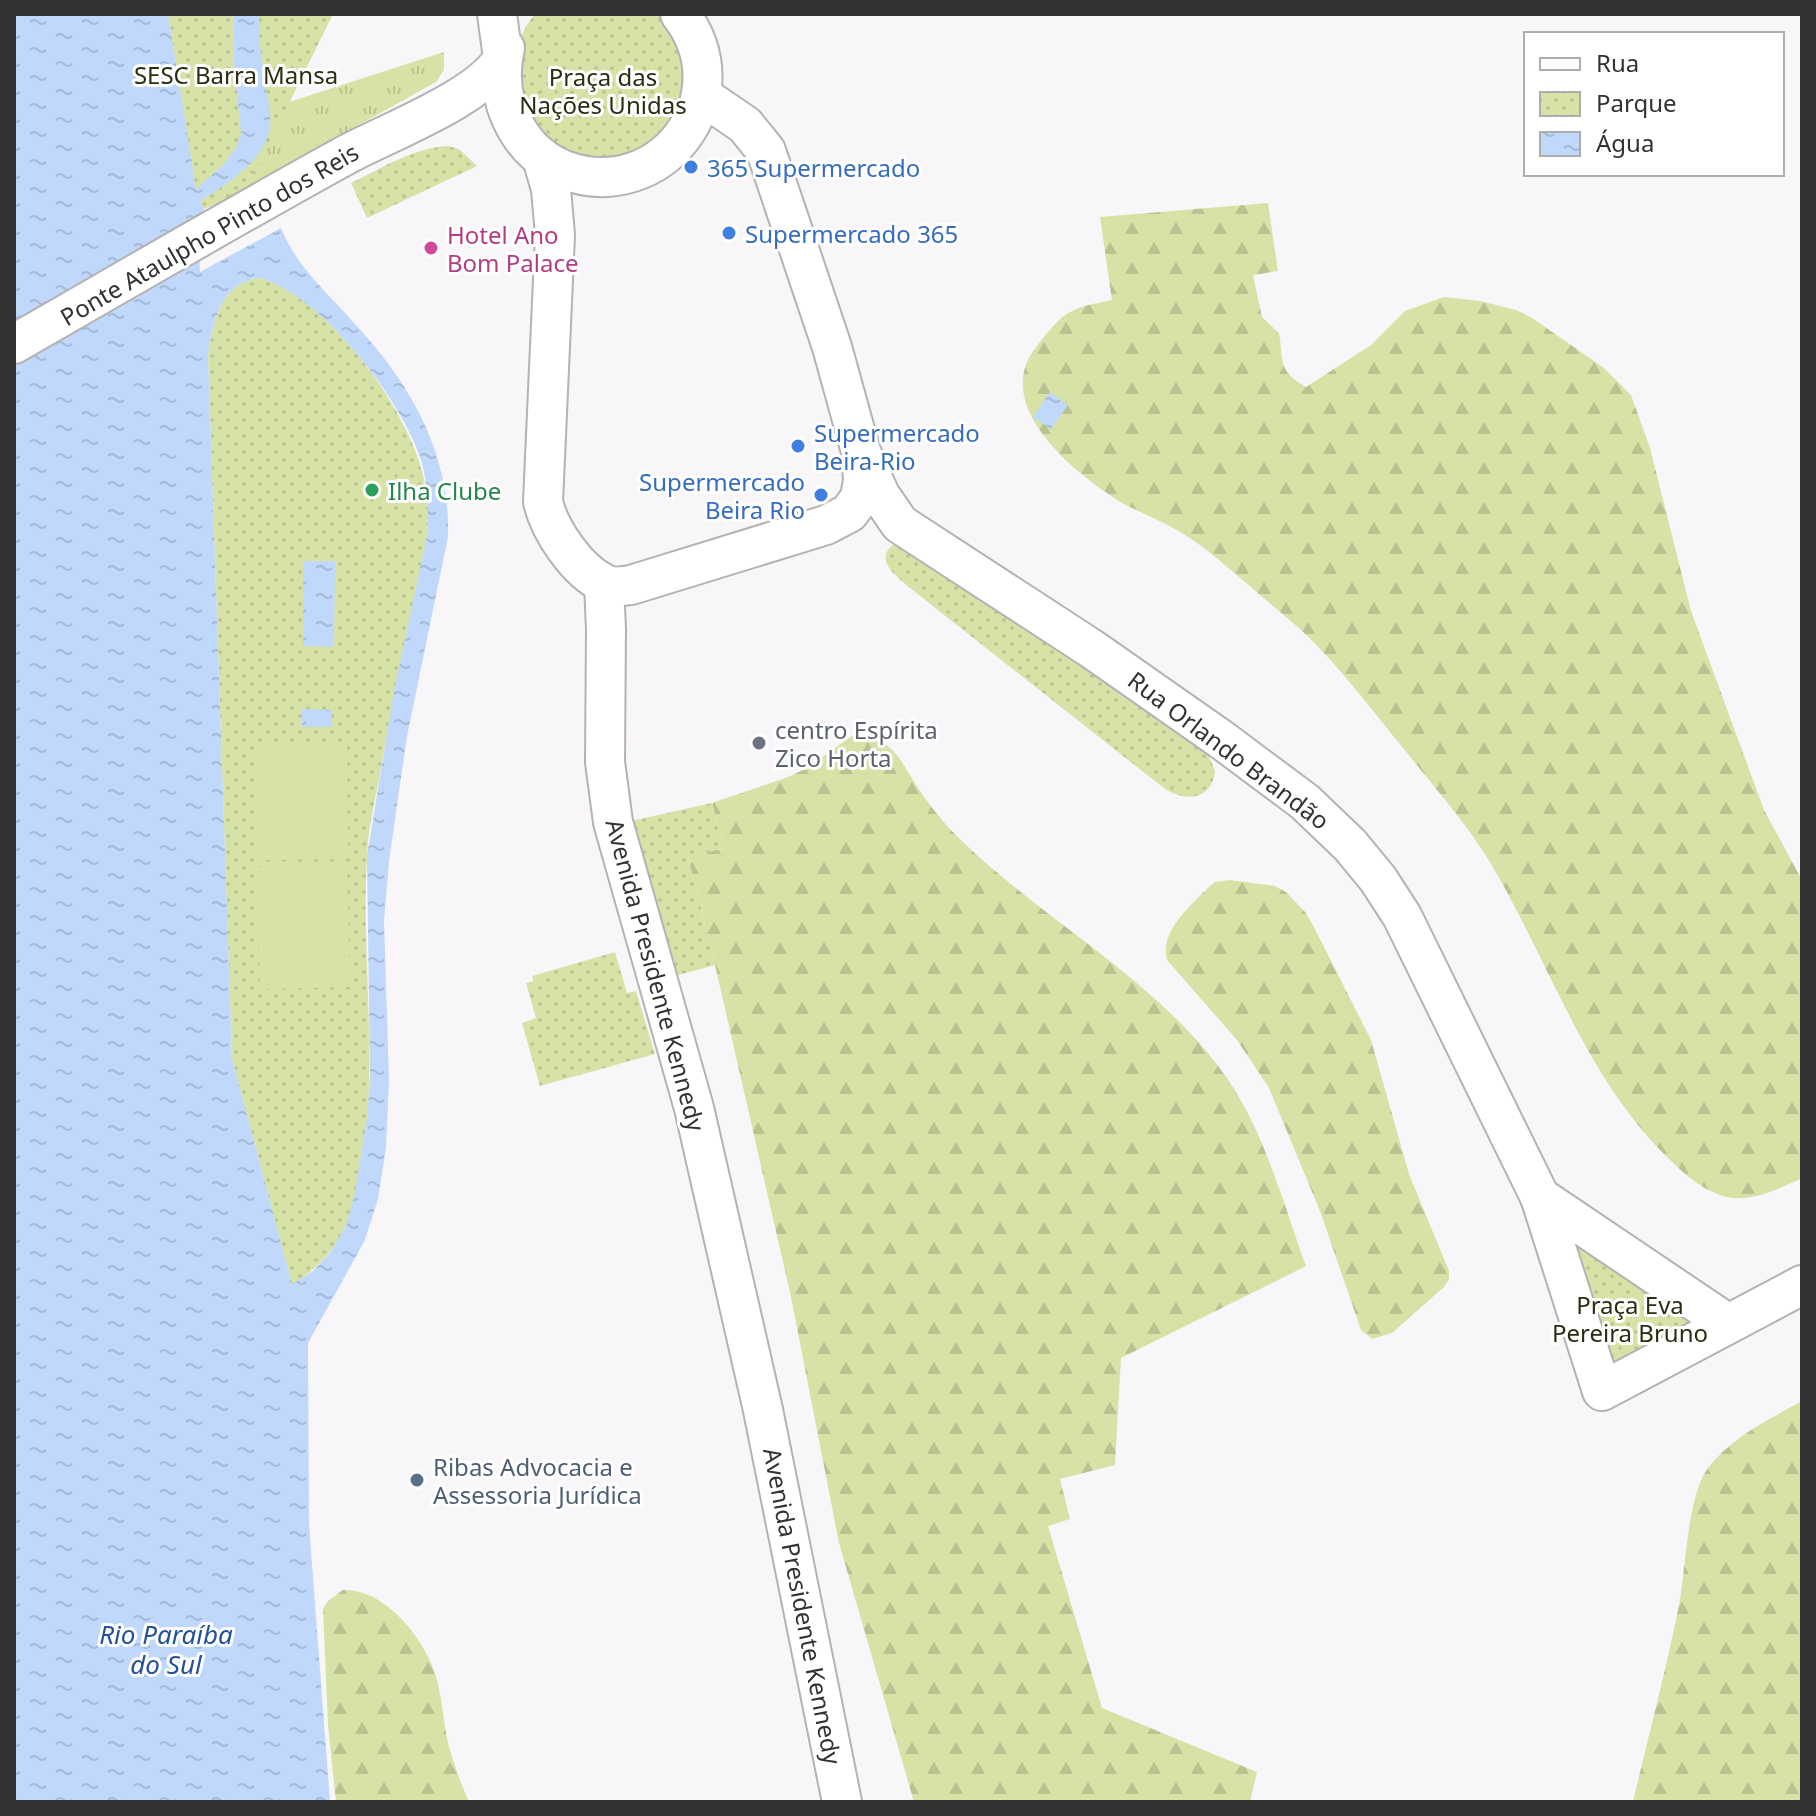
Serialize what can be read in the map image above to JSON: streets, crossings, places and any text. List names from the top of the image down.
{
  "streets": {
    "main road": ["Ponte Ataulpho Pinto dos Reis", "Rua Orlando Brandão", "Avenida Presidente Kennedy"]
  },
  "water": ["Rio Paraíba do Sul"],
  "parks": ["SESC Barra Mansa", "Praça das Nações Unidas", "Praça Eva Pereira Bruno"],
  "places": [
    "365 Supermercado",
    "Supermercado 365",
    "Hotel Ano Bom Palace",
    "Supermercado Beira-Rio",
    "Ilha Clube",
    "Supermercado Beira Rio",
    "centro Espírita Zico Horta",
    "Ribas Advocacia e Assessoria Jurídica"
  ],
  "legend": ["Rua", "Parque", "Água"]
}
